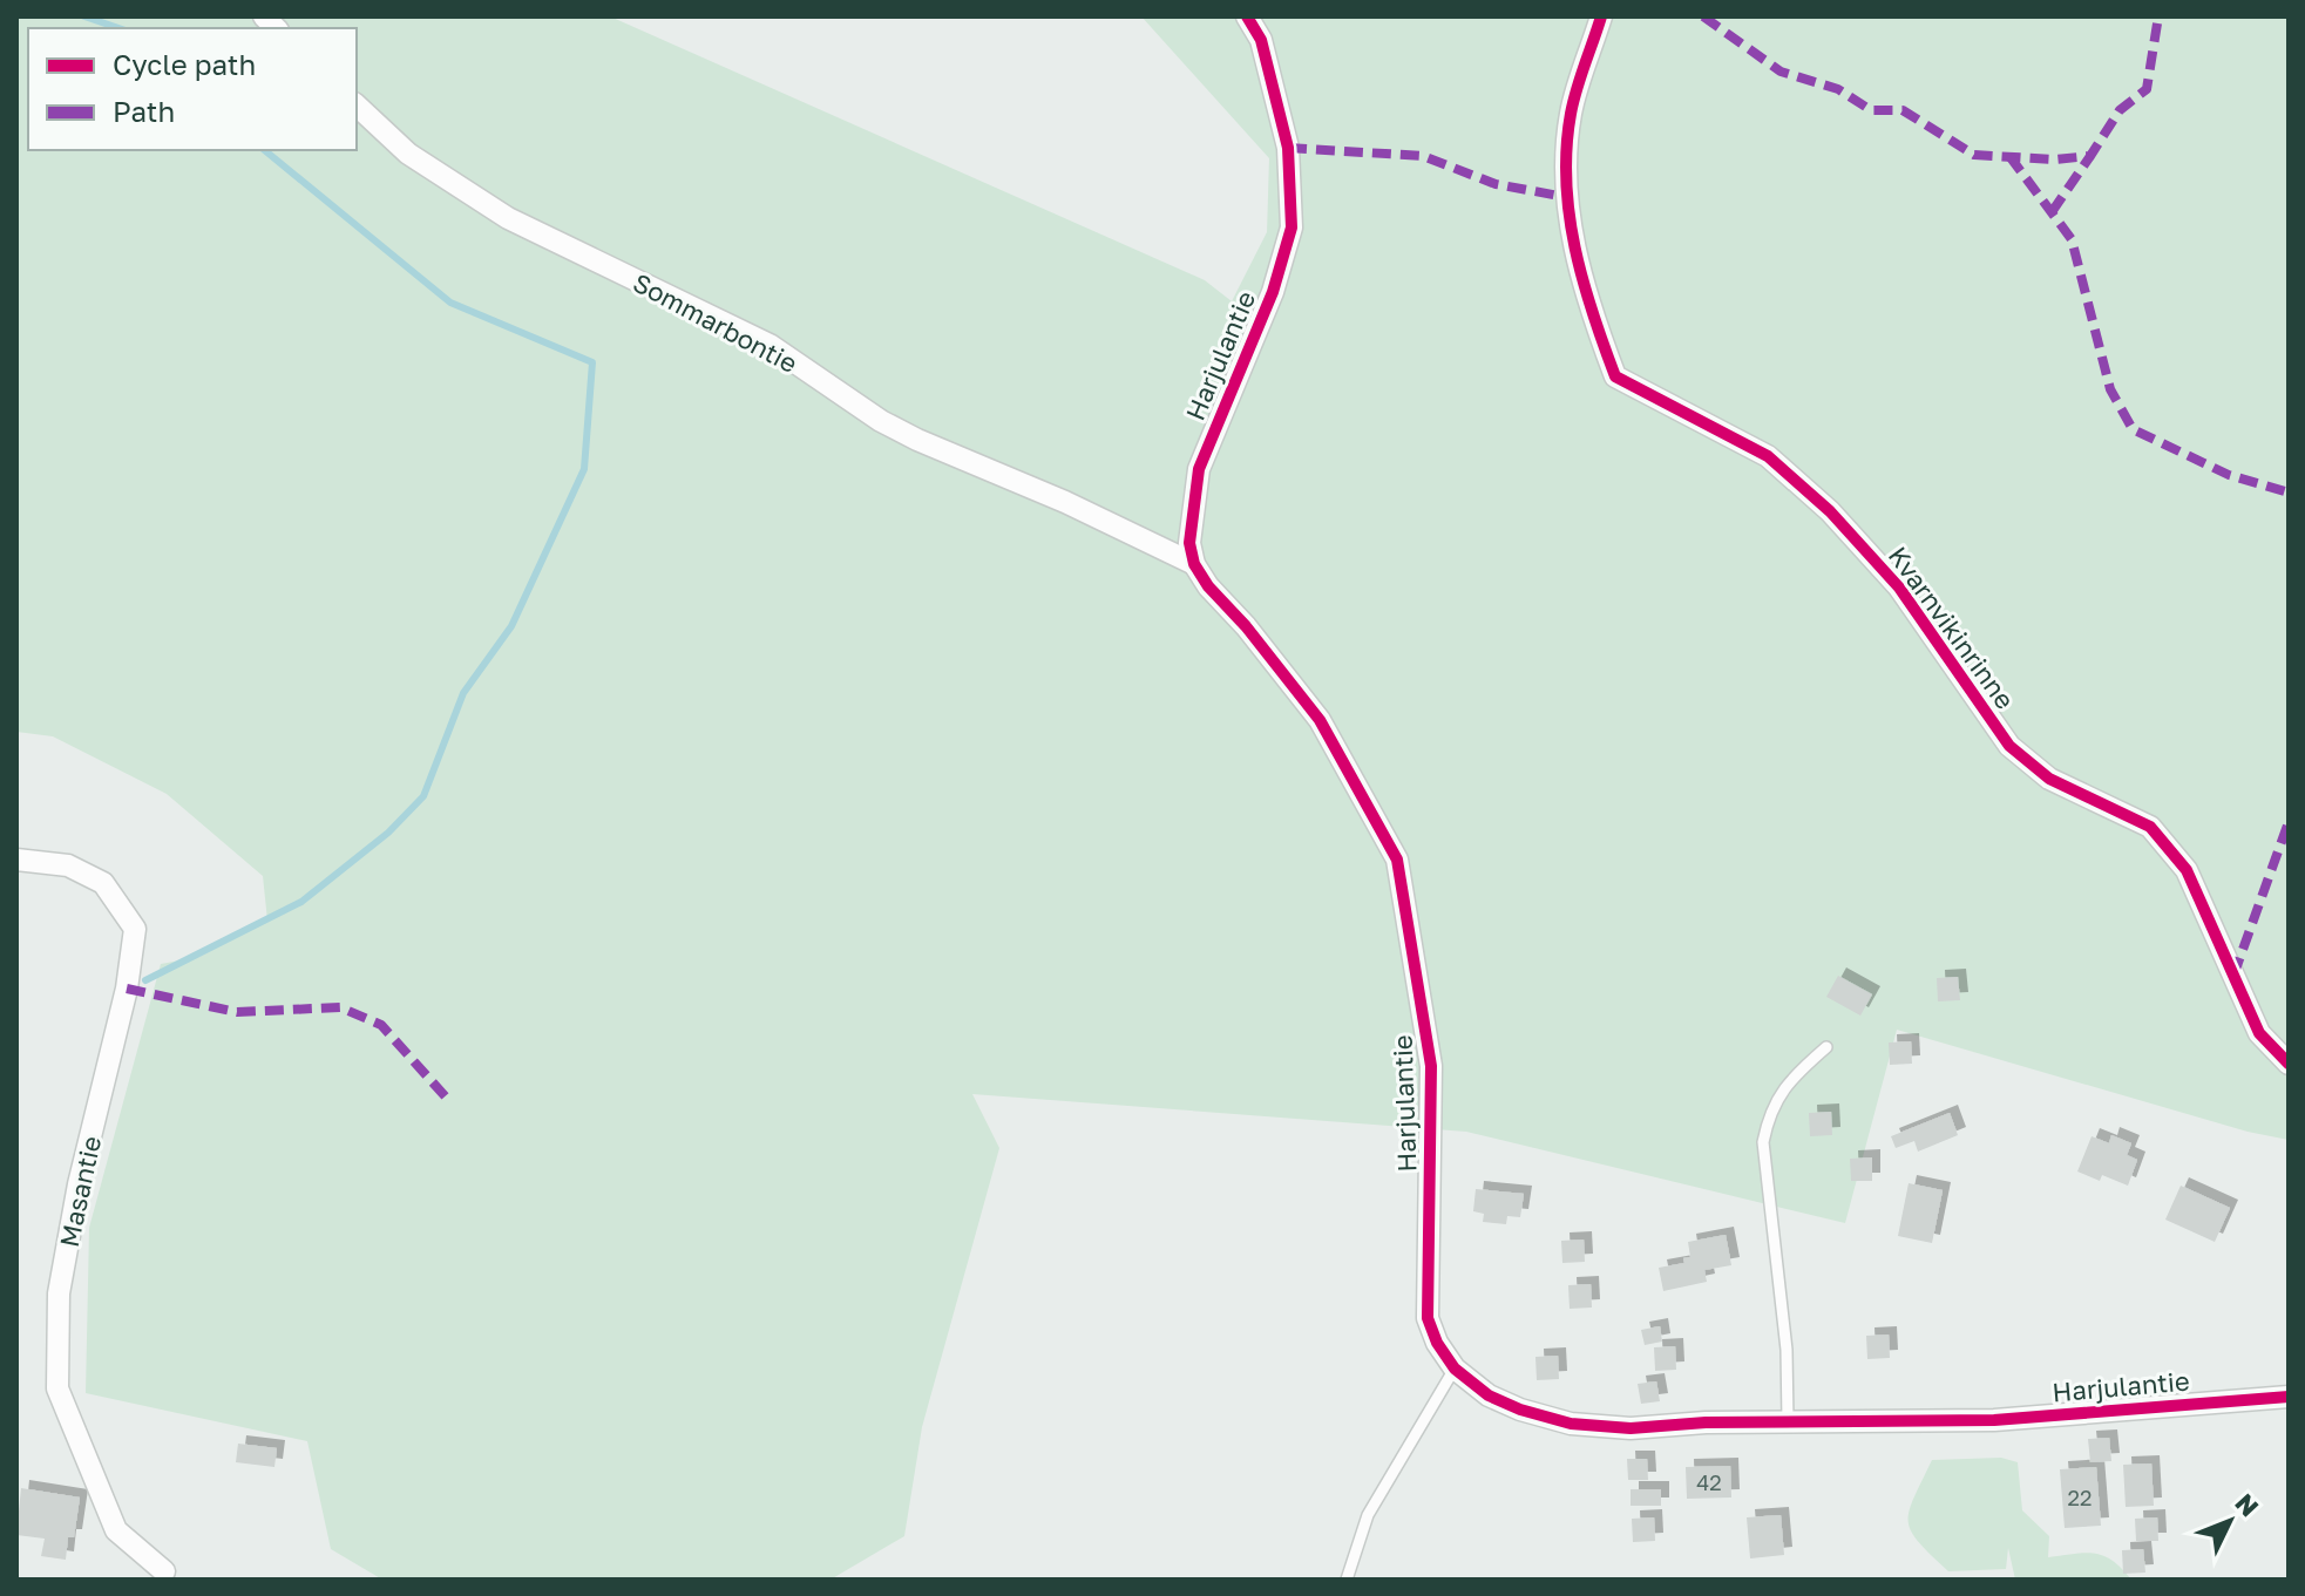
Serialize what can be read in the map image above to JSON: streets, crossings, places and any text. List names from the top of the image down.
{
  "streets": {
    "street": [
      "Sommarbontie",
      "Harjulantie",
      "Kvarnvikinrinne",
      "Masantie"
    ]
  },
  "crossings": [
    ["Sommarbontie", "Harjulantie"]
  ],
  "house_numbers": ["42", "22"],
  "legend": ["Cycle path", "Path"],
  "north": "top right"
}
